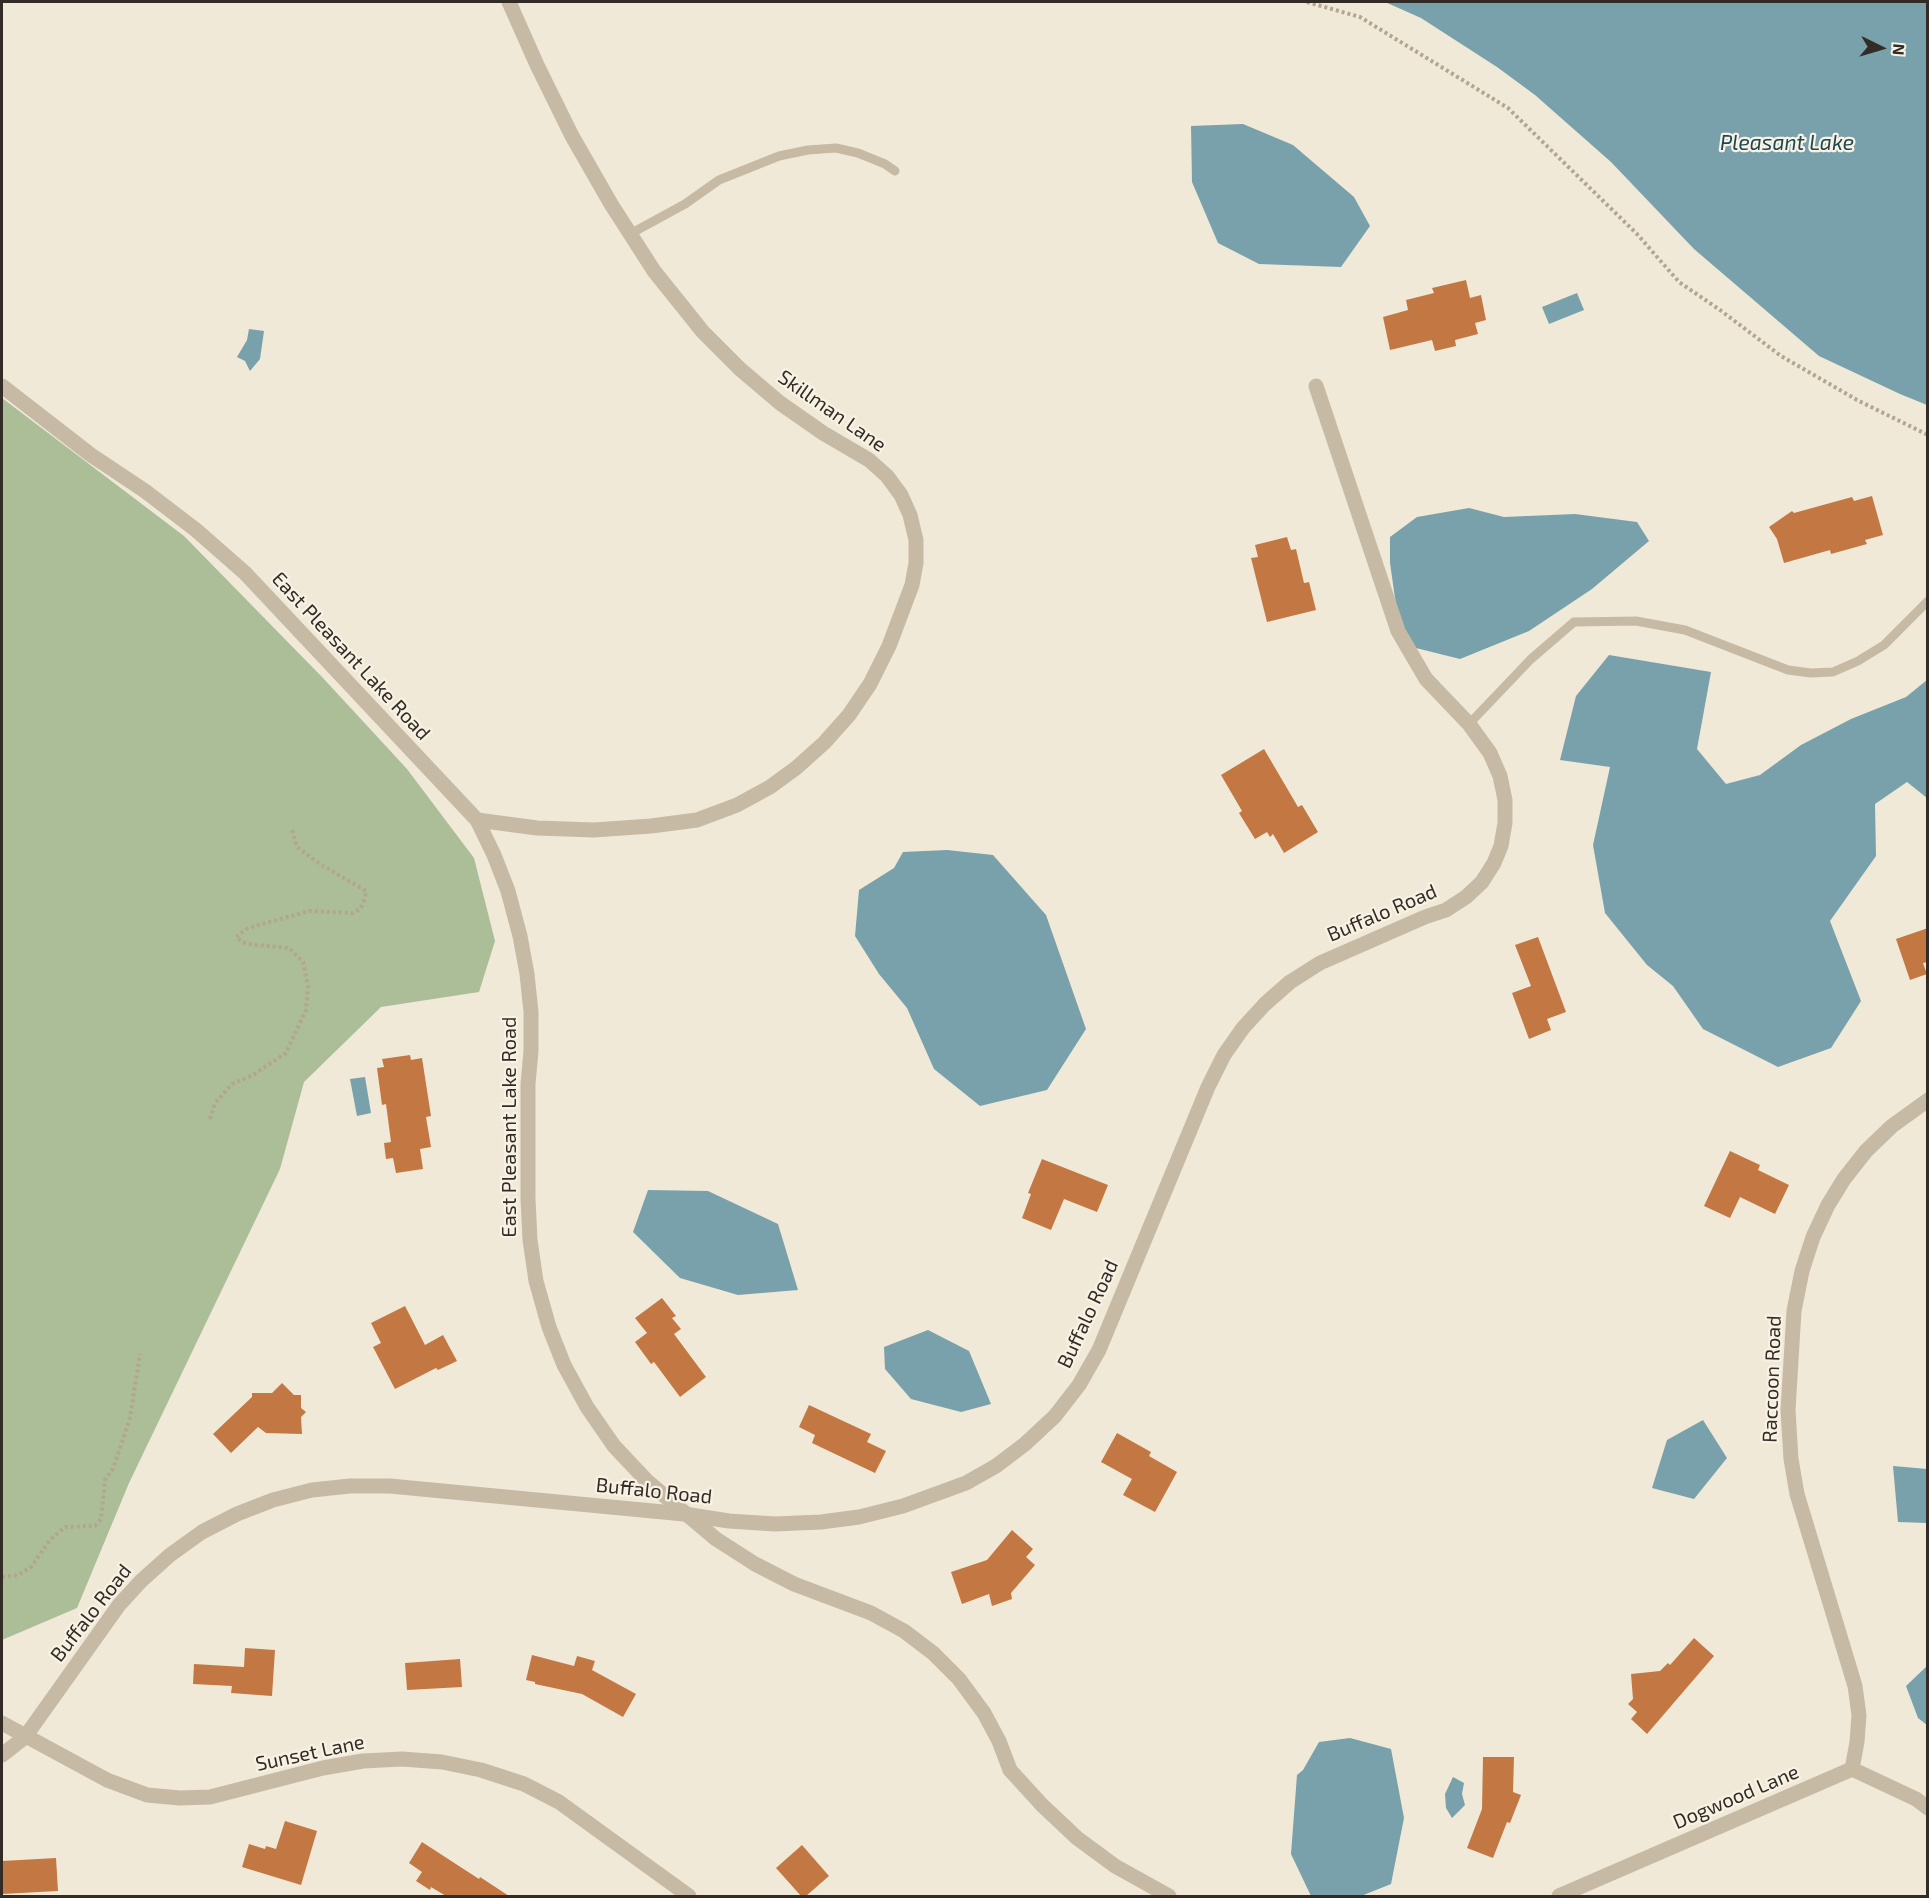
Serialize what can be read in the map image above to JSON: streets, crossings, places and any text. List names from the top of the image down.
{
  "streets": {
    "street": [
      "Skillman Lane",
      "East Pleasant Lake Road",
      "Buffalo Road",
      "Raccoon Road",
      "Sunset Lane",
      "Dogwood Lane"
    ]
  },
  "crossings": [
    ["Skillman Lane", "East Pleasant Lake Road"],
    ["East Pleasant Lake Road", "Buffalo Road"],
    ["Buffalo Road", "Sunset Lane"],
    ["Raccoon Road", "Dogwood Lane"]
  ],
  "water": ["Pleasant Lake"],
  "north": "right"
}
